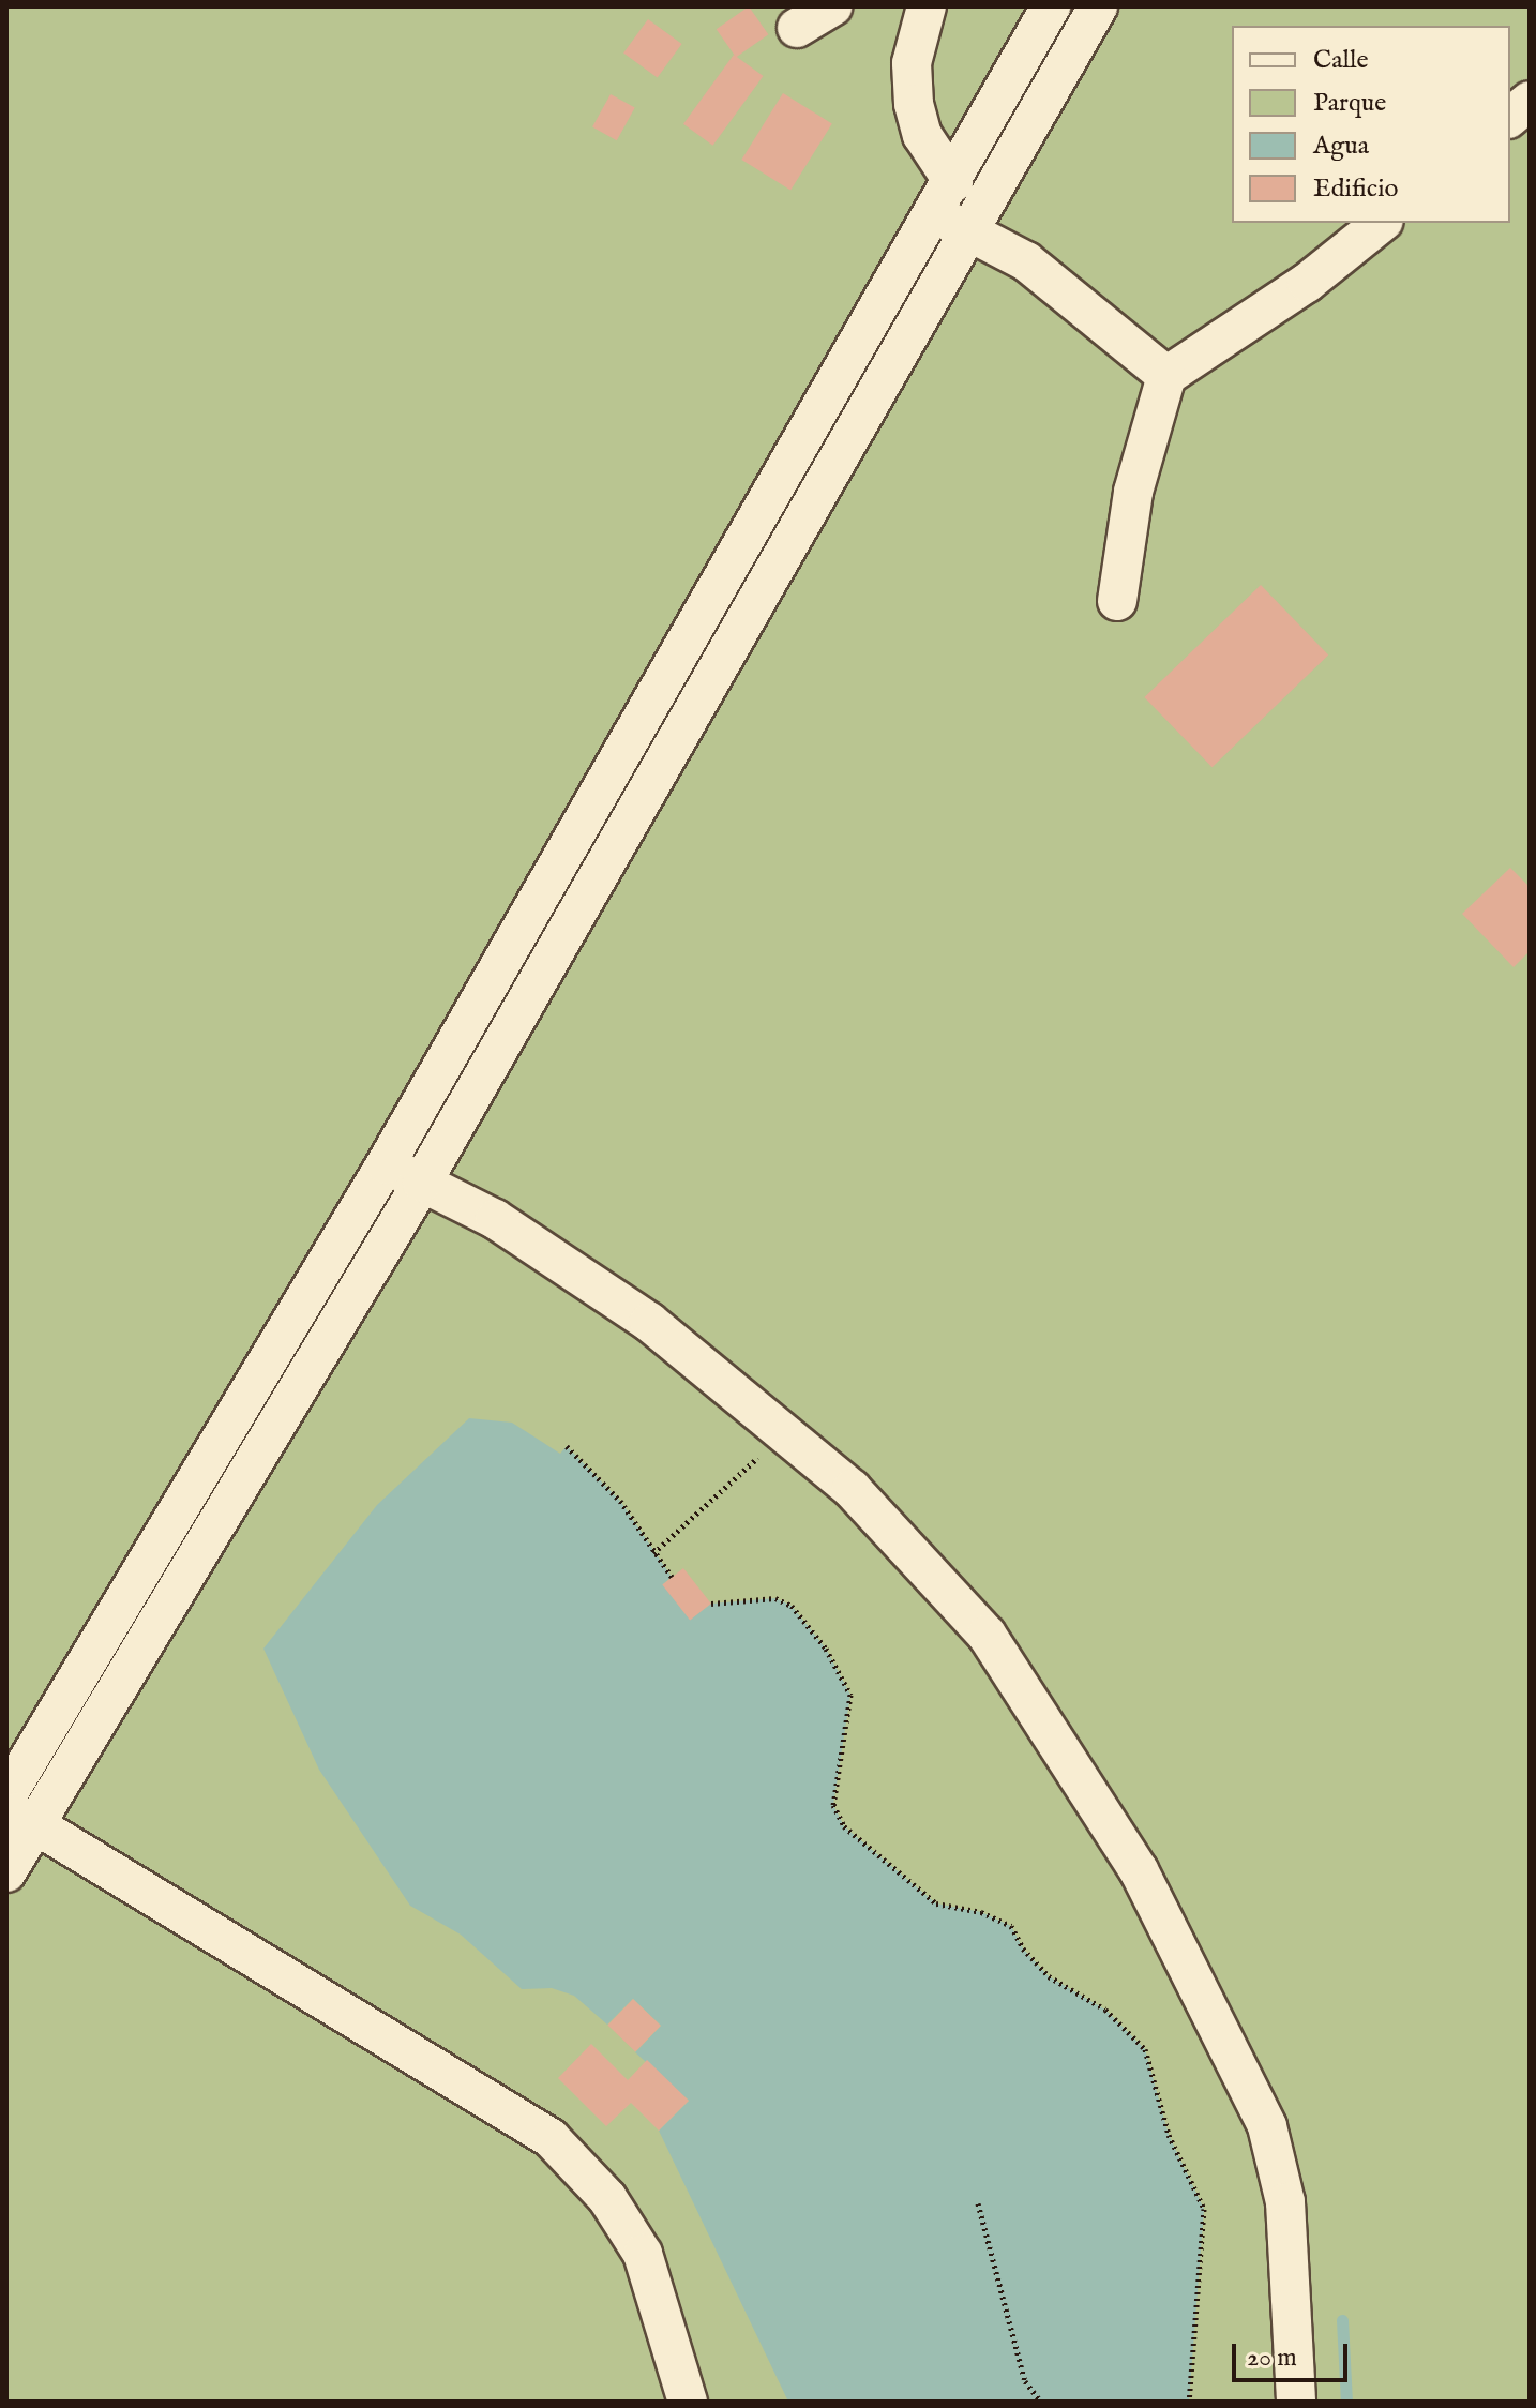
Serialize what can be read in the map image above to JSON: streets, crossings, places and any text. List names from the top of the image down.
{
  "legend": [
    "Calle",
    "Parque",
    "Agua",
    "Edificio"
  ],
  "scale_bar": "20 m"
}
